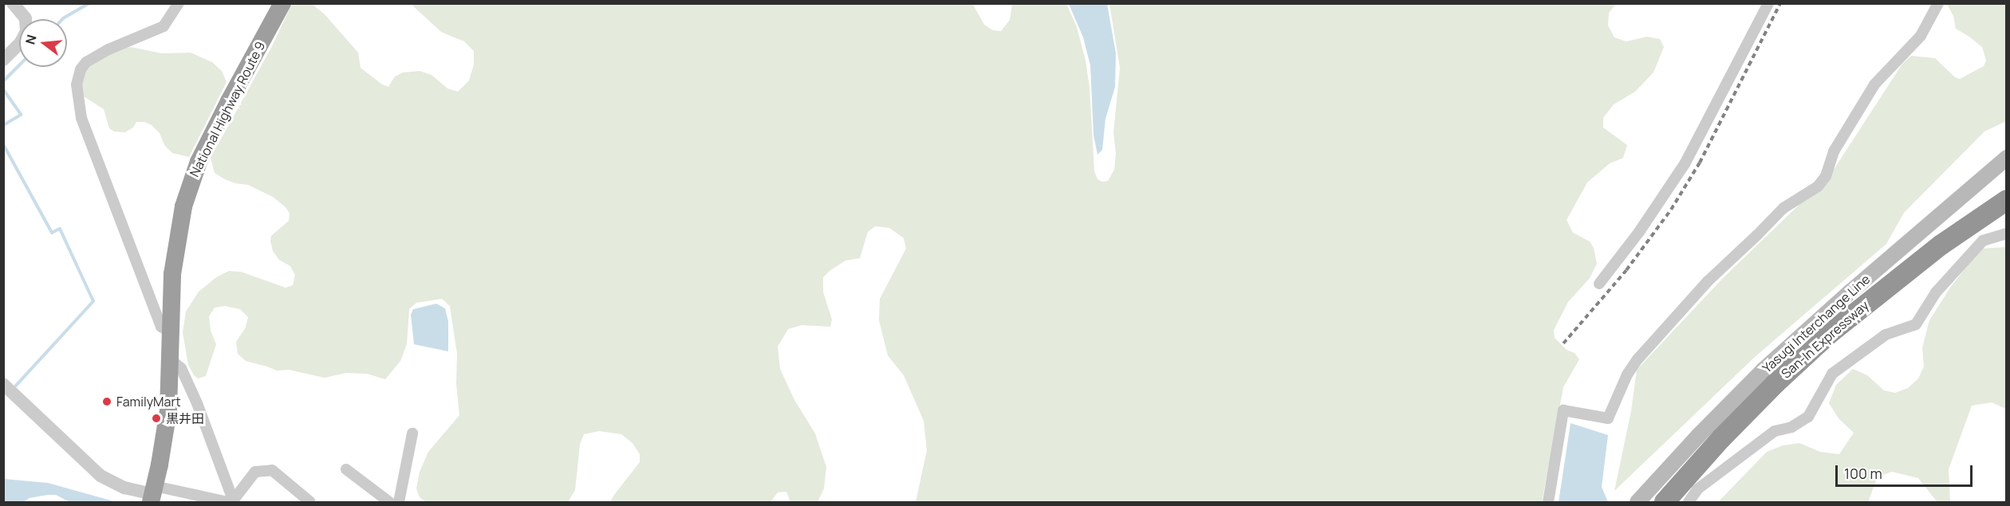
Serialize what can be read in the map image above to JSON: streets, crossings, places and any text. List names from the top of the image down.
{
  "streets": {
    "highway": ["National Highway Route 9", "San-In Expressway"],
    "main road": ["Yasugi Interchange Line"]
  },
  "places": ["FamilyMart", "黒井田"],
  "scale_bar": "100 m",
  "north": "left"
}
